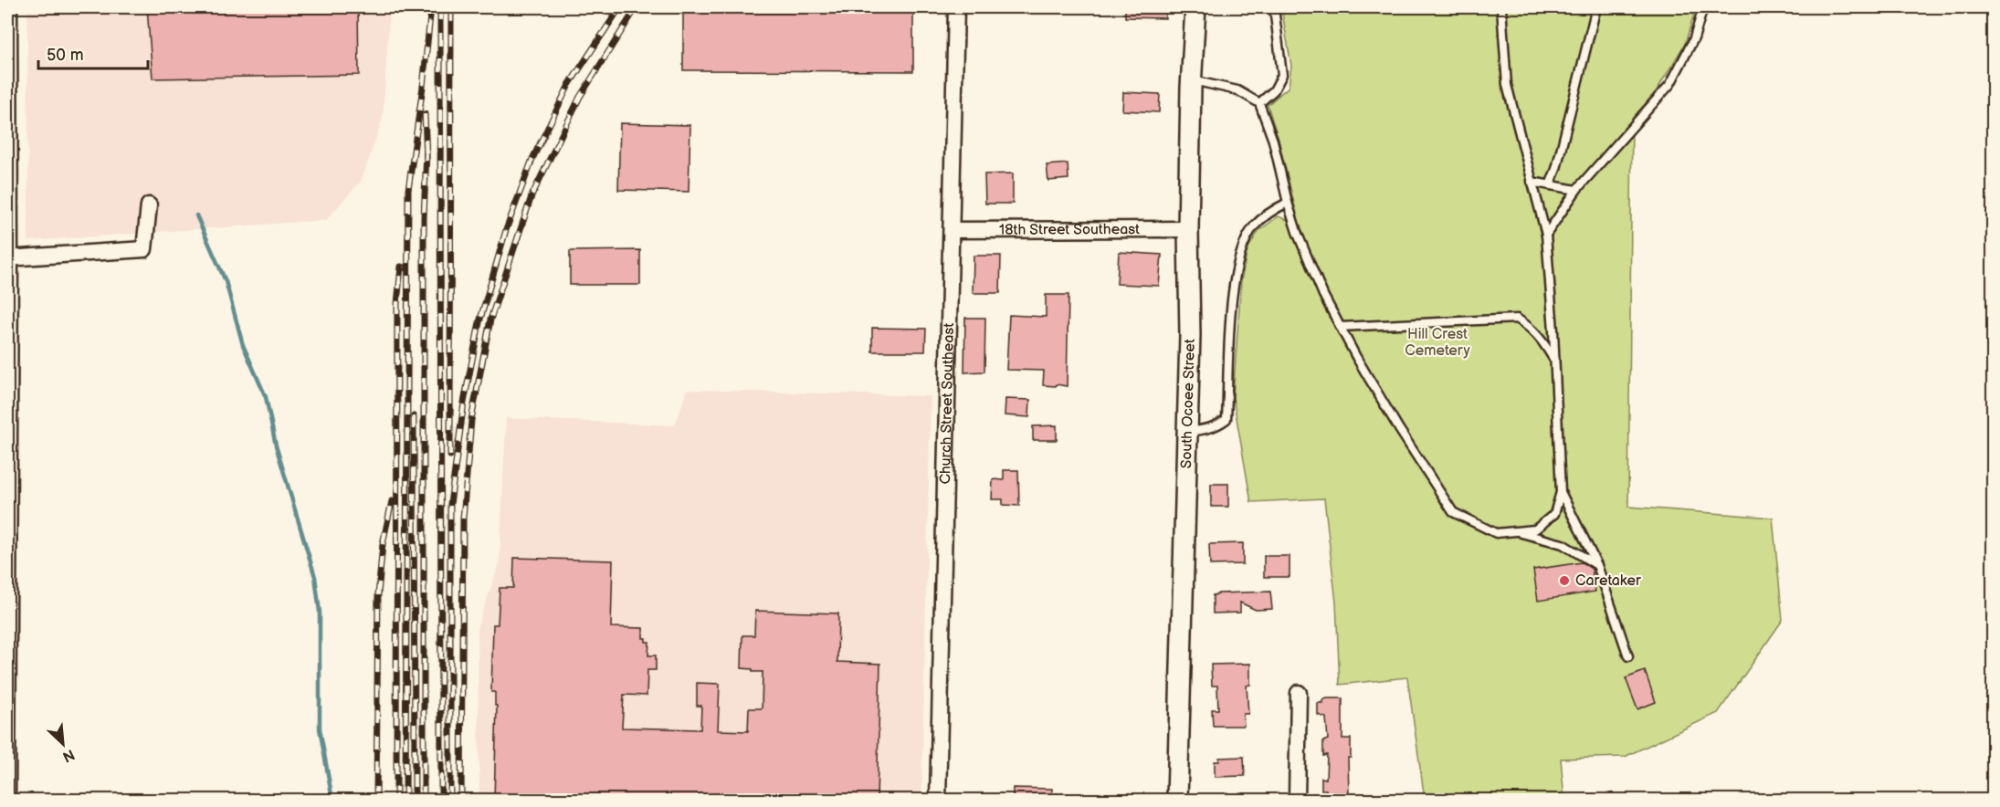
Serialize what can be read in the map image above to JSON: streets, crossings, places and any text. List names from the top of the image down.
{
  "streets": {
    "street": ["18th Street Southeast", "Church Street Southeast", "South Ocoee Street"]
  },
  "crossings": [
    ["18th Street Southeast", "Church Street Southeast"],
    ["18th Street Southeast", "South Ocoee Street"]
  ],
  "parks": ["Hill Crest Cemetery"],
  "places": ["Caretaker"],
  "scale_bar": "50 m",
  "north": "bottom right"
}
